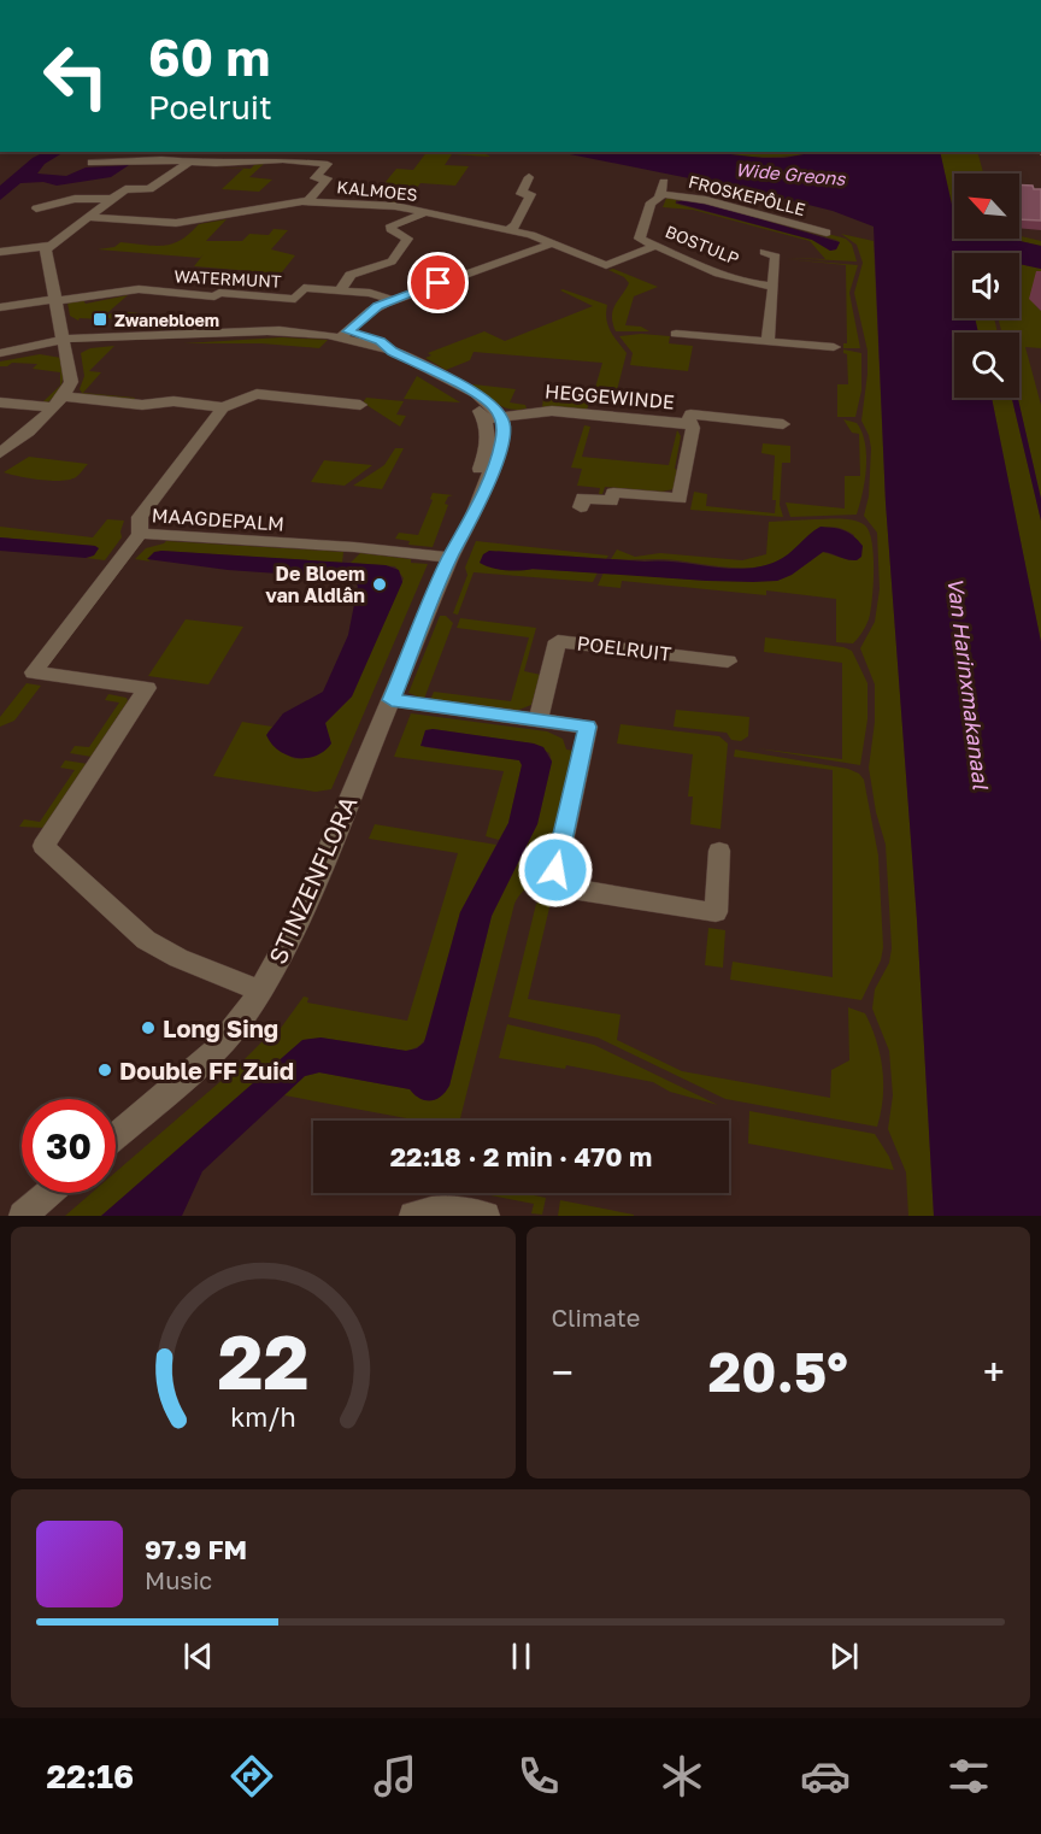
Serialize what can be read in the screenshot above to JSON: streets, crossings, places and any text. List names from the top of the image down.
{
  "streets": {
    "street": [
      "KALMOES",
      "FROSKEPÔLLE",
      "BOSTULP",
      "WATERMUNT",
      "HEGGEWINDE",
      "MAAGDEPALM",
      "POELRUIT",
      "STINZENFLORA"
    ]
  },
  "crossings": [
    ["KALMOES", "BOSTULP"],
    ["FROSKEPÔLLE", "BOSTULP"],
    ["HEGGEWINDE", "STINZENFLORA"],
    ["MAAGDEPALM", "STINZENFLORA"]
  ],
  "water": ["Wide Greons", "Van Harinxmakanaal"],
  "places": {
    "transit": ["Zwanebloem"],
    "other": ["De Bloem van Aldlân", "Long Sing", "Double FF Zuid"]
  },
  "north": "top left",
  "page": {
    "turn": ["60 m", "Poelruit"],
    "limit": "30",
    "trip": "22:18 · 2 min · 470 m",
    "tile": "Climate",
    "heat": ["−", "20.5°", "+"],
    "song": ["97.9 FM", "Music"],
    "tabs": "22:16",
    "gauge": ["22", "km/h"]
  }
}
